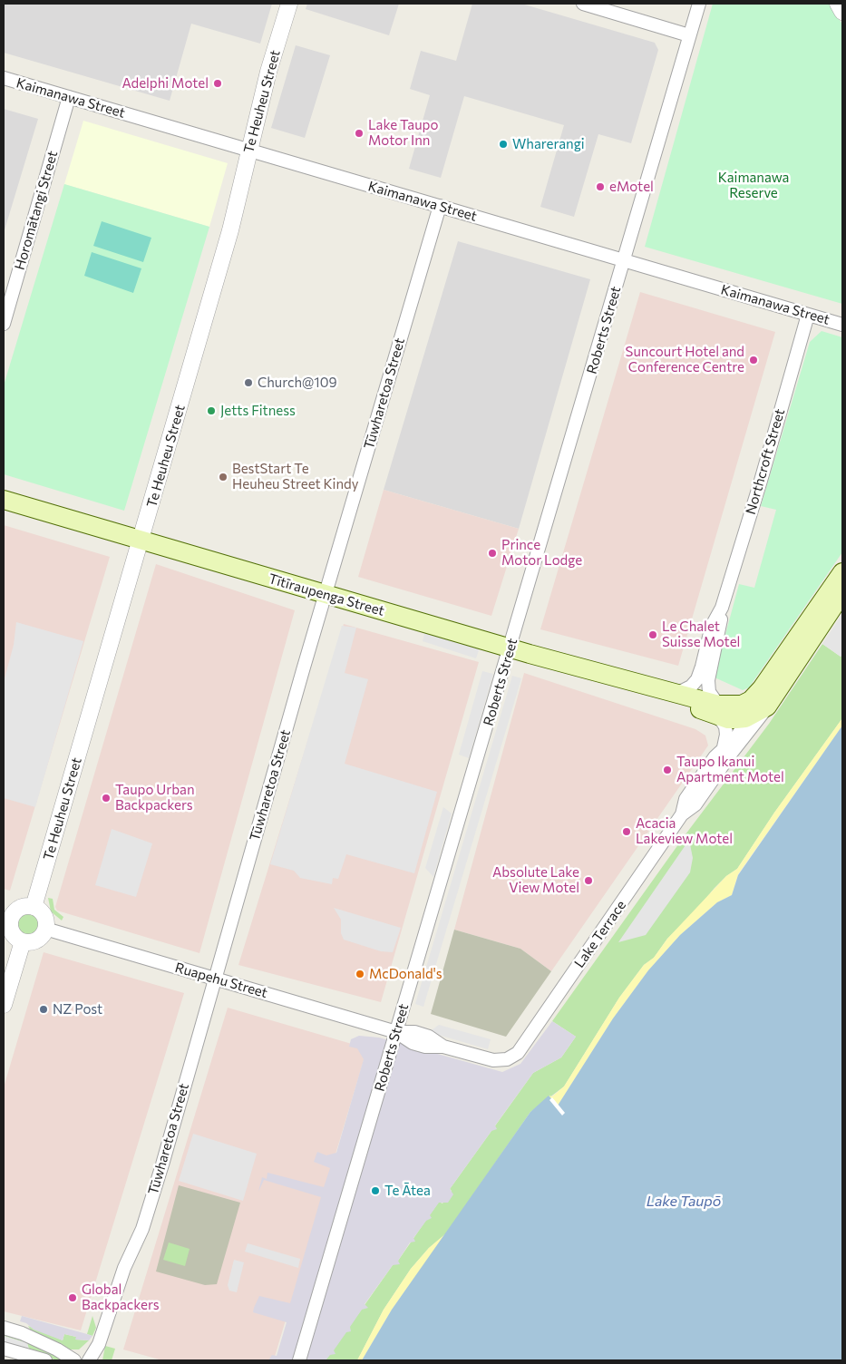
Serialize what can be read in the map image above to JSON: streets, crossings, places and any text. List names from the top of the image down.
{
  "streets": {
    "main road": ["Tītīraupenga Street", "Lake Terrace"],
    "street": [
      "Kaimanawa Street",
      "Te Heuheu Street",
      "Horomātangi Street",
      "Roberts Street",
      "Tūwharetoa Street",
      "Northcroft Street",
      "Ruapehu Street"
    ]
  },
  "crossings": [
    ["Kaimanawa Street", "Te Heuheu Street"],
    ["Kaimanawa Street", "Horomātangi Street"],
    ["Kaimanawa Street", "Roberts Street"],
    ["Kaimanawa Street", "Tūwharetoa Street"],
    ["Kaimanawa Street", "Northcroft Street"],
    ["Te Heuheu Street", "Tītīraupenga Street"],
    ["Te Heuheu Street", "Ruapehu Street"],
    ["Roberts Street", "Tītīraupenga Street"],
    ["Roberts Street", "Ruapehu Street"],
    ["Tūwharetoa Street", "Tītīraupenga Street"],
    ["Tūwharetoa Street", "Ruapehu Street"],
    ["Northcroft Street", "Tītīraupenga Street"],
    ["Northcroft Street", "Lake Terrace"],
    ["Tītīraupenga Street", "Lake Terrace"],
    ["Lake Terrace", "Ruapehu Street"]
  ],
  "water": ["Lake Taupō"],
  "parks": ["Kaimanawa Reserve"],
  "places": [
    "Adelphi Motel",
    "Lake Taupo Motor Inn",
    "Wharerangi",
    "eMotel",
    "Suncourt Hotel and Conference Centre",
    "Church@109",
    "Jetts Fitness",
    "BestStart Te Heuheu Street Kindy",
    "Prince Motor Lodge",
    "Le Chalet Suisse Motel",
    "Taupo Ikanui Apartment Motel",
    "Taupo Urban Backpackers",
    "Acacia Lakeview Motel",
    "Absolute Lake View Motel",
    "McDonald's",
    "NZ Post",
    "Te Ātea",
    "Global Backpackers"
  ]
}
